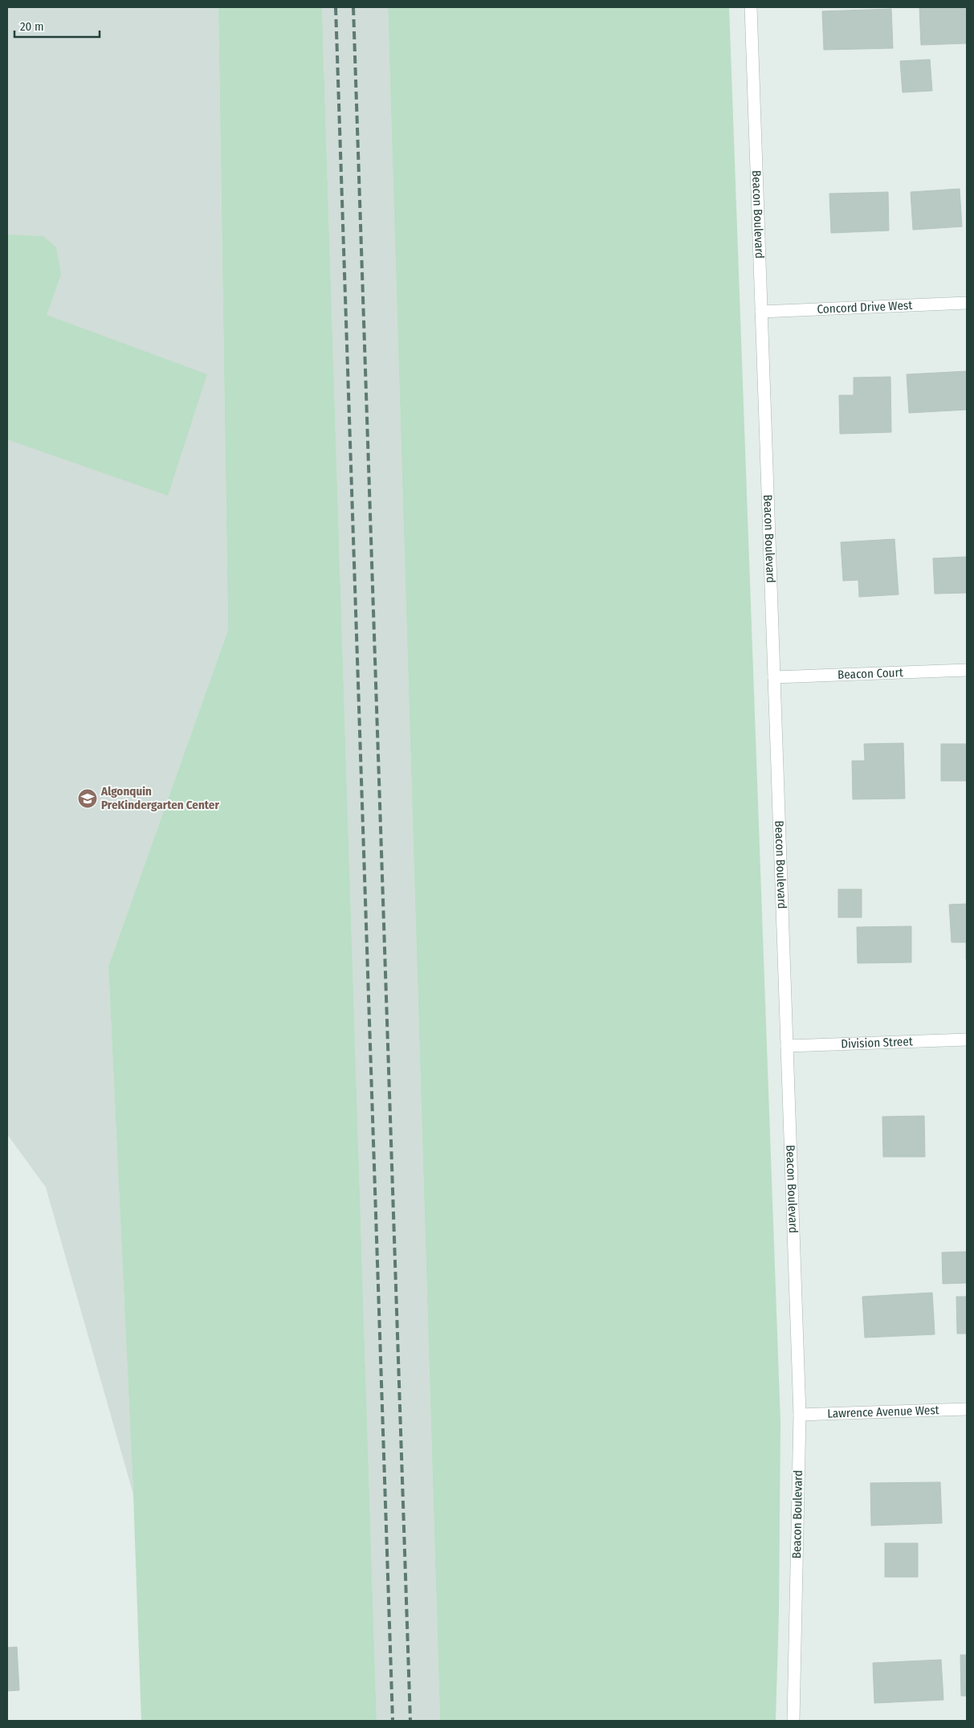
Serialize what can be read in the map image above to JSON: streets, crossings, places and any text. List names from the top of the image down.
{
  "streets": {
    "street": [
      "Beacon Boulevard",
      "Concord Drive West",
      "Beacon Court",
      "Division Street",
      "Lawrence Avenue West"
    ]
  },
  "crossings": [
    ["Beacon Boulevard", "Concord Drive West"],
    ["Beacon Boulevard", "Beacon Court"],
    ["Beacon Boulevard", "Division Street"],
    ["Beacon Boulevard", "Lawrence Avenue West"]
  ],
  "places": {
    "school or university": ["Algonquin PreKindergarten Center"]
  },
  "scale_bar": "20 m"
}
